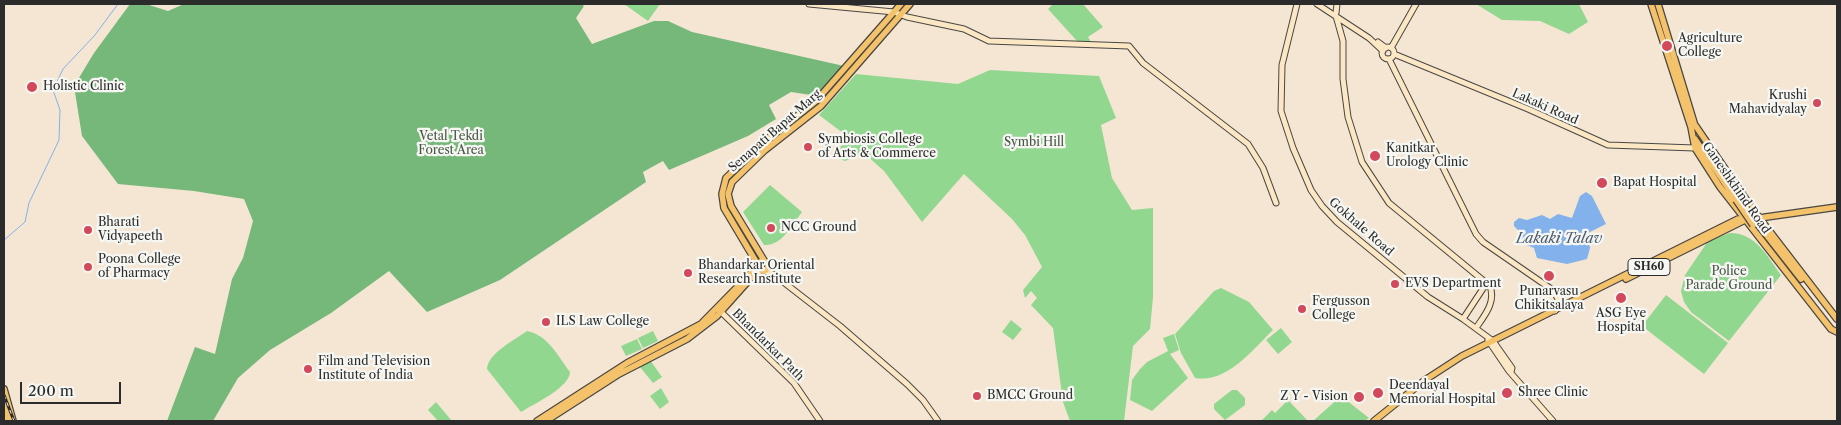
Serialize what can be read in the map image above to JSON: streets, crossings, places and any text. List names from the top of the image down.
{
  "streets": {
    "main road": ["Senapati Bapat Marg", "Ganeshkhind Road", "SH60"],
    "street": ["Lakaki Road", "Gokhale Road", "Bhandarkar Path"]
  },
  "crossings": [
    ["Lakaki Road", "Ganeshkhind Road"],
    ["Ganeshkhind Road", "SH60"],
    ["Gokhale Road", "SH60"]
  ],
  "water": ["Lakaki Talav"],
  "parks": ["Vetal Tekdi Forest Area", "Symbi Hill", "Police Parade Ground"],
  "places": [
    "Agriculture College",
    "Holistic Clinic",
    "Krushi Mahavidyalay",
    "Symbiosis College of Arts & Commerce",
    "Kanitkar Urology Clinic",
    "Bapat Hospital",
    "NCC Ground",
    "Bharati Vidyapeeth",
    "Poona College of Pharmacy",
    "Bhandarkar Oriental Research Institute",
    "Punarvasu Chikitsalaya",
    "EVS Department",
    "ASG Eye Hospital",
    "Fergusson College",
    "ILS Law College",
    "Film and Television Institute of India",
    "Deendayal Memorial Hospital",
    "Shree Clinic",
    "BMCC Ground",
    "Z Y - Vision"
  ],
  "scale_bar": "200 m"
}
